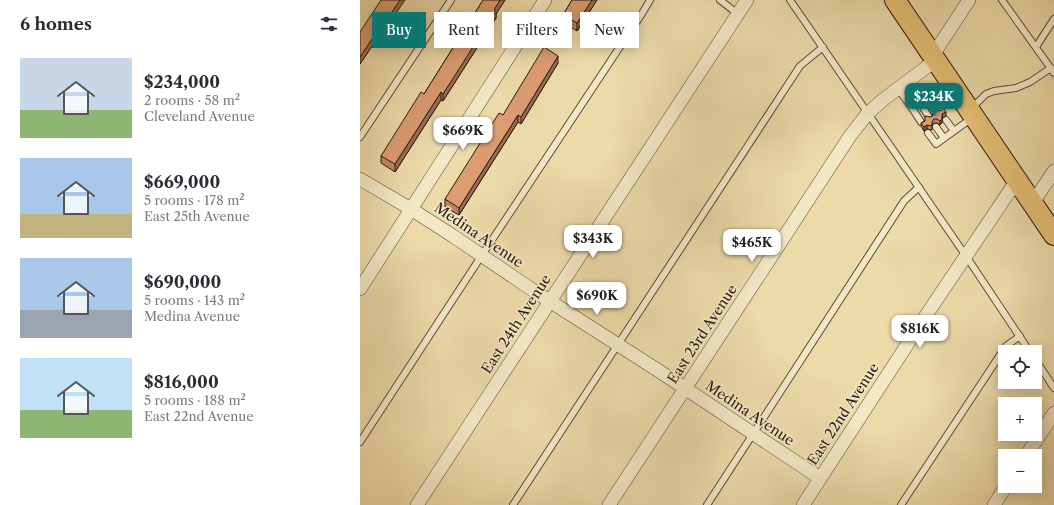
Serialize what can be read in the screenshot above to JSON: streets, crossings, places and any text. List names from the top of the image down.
{
  "streets": {
    "street": [
      "Medina Avenue",
      "East 24th Avenue",
      "East 23rd Avenue",
      "East 22nd Avenue"
    ]
  },
  "crossings": [
    ["Medina Avenue", "East 24th Avenue"],
    ["Medina Avenue", "East 23rd Avenue"],
    ["Medina Avenue", "East 22nd Avenue"]
  ],
  "page": {
    "heading": "6 homes",
    "chip": [
      "Buy",
      "Rent",
      "Filters",
      "New"
    ],
    "list": [
      {
        "name": "$234,000",
        "note": "2 rooms · 58 m² · Cleveland Avenue"
      },
      {
        "name": "$669,000",
        "note": "5 rooms · 178 m² · East 25th Avenue"
      },
      {
        "name": "$690,000",
        "note": "5 rooms · 143 m² · Medina Avenue"
      },
      {
        "name": "$816,000",
        "note": "5 rooms · 188 m² · East 22nd Avenue"
      }
    ],
    "price": [
      "$234K",
      "$669K",
      "$343K",
      "$465K",
      "$690K",
      "$816K"
    ],
    "map_buttons": ["+", "−"]
  }
}
